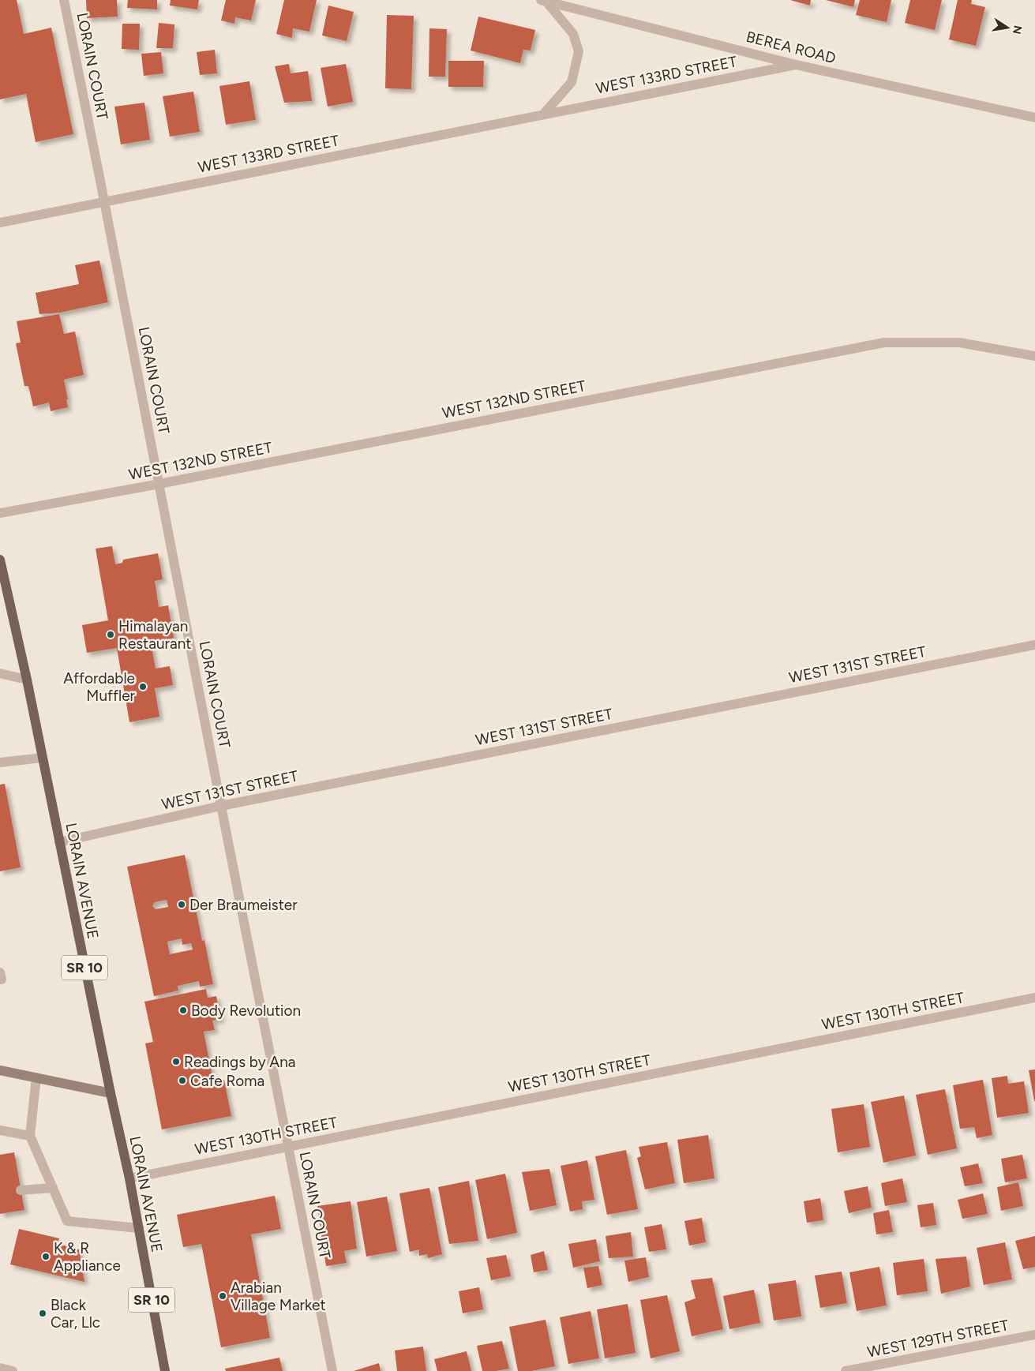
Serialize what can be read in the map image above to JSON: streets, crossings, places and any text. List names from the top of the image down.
{
  "streets": {
    "main road": ["LORAIN AVENUE", "SR 10"],
    "street": [
      "BEREA ROAD",
      "LORAIN COURT",
      "WEST 133RD STREET",
      "WEST 132ND STREET",
      "WEST 131ST STREET",
      "WEST 130TH STREET",
      "WEST 129TH STREET"
    ]
  },
  "crossings": [
    ["BEREA ROAD", "WEST 133RD STREET"],
    ["LORAIN COURT", "WEST 133RD STREET"],
    ["LORAIN COURT", "WEST 132ND STREET"],
    ["LORAIN COURT", "WEST 131ST STREET"],
    ["LORAIN COURT", "WEST 130TH STREET"],
    ["WEST 131ST STREET", "LORAIN AVENUE"],
    ["LORAIN AVENUE", "WEST 130TH STREET"]
  ],
  "places": [
    "Himalayan Restaurant",
    "Affordable Muffler",
    "Der Braumeister",
    "Body Revolution",
    "Readings by Ana",
    "Cafe Roma",
    "K & R Appliance",
    "Arabian Village Market",
    "Black Car, Llc"
  ],
  "north": "right"
}
